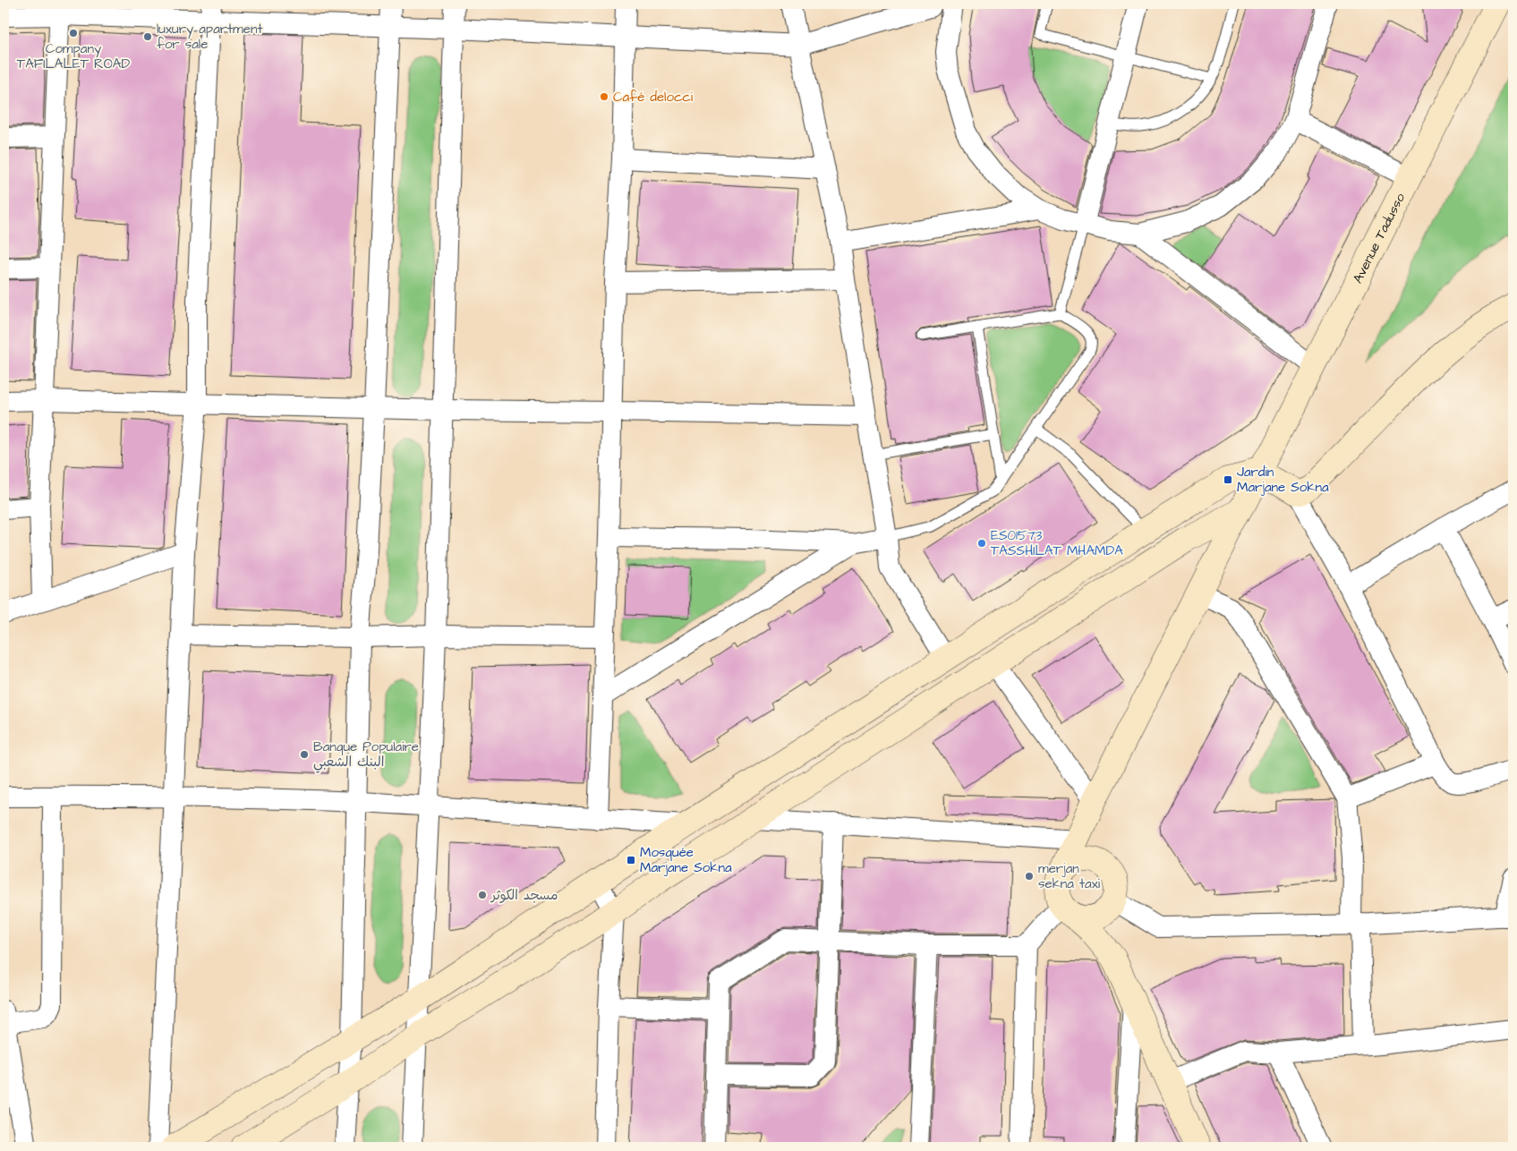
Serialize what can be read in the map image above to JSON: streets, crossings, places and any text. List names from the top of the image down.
{
  "streets": {
    "street": ["Avenue Tadusso"]
  },
  "places": {
    "other": [
      "Company TAFILALET ROAD",
      "luxury apartment for sale",
      "Café delocci",
      "ES01573 TASSHILAT MHAMDA",
      "Banque Populaire البنك الشعبي",
      "merjan sekna taxi",
      "مسجد الكوثر"
    ],
    "transit": ["Jardin Marjane Sokna", "Mosquée Marjane Sokna"]
  }
}
